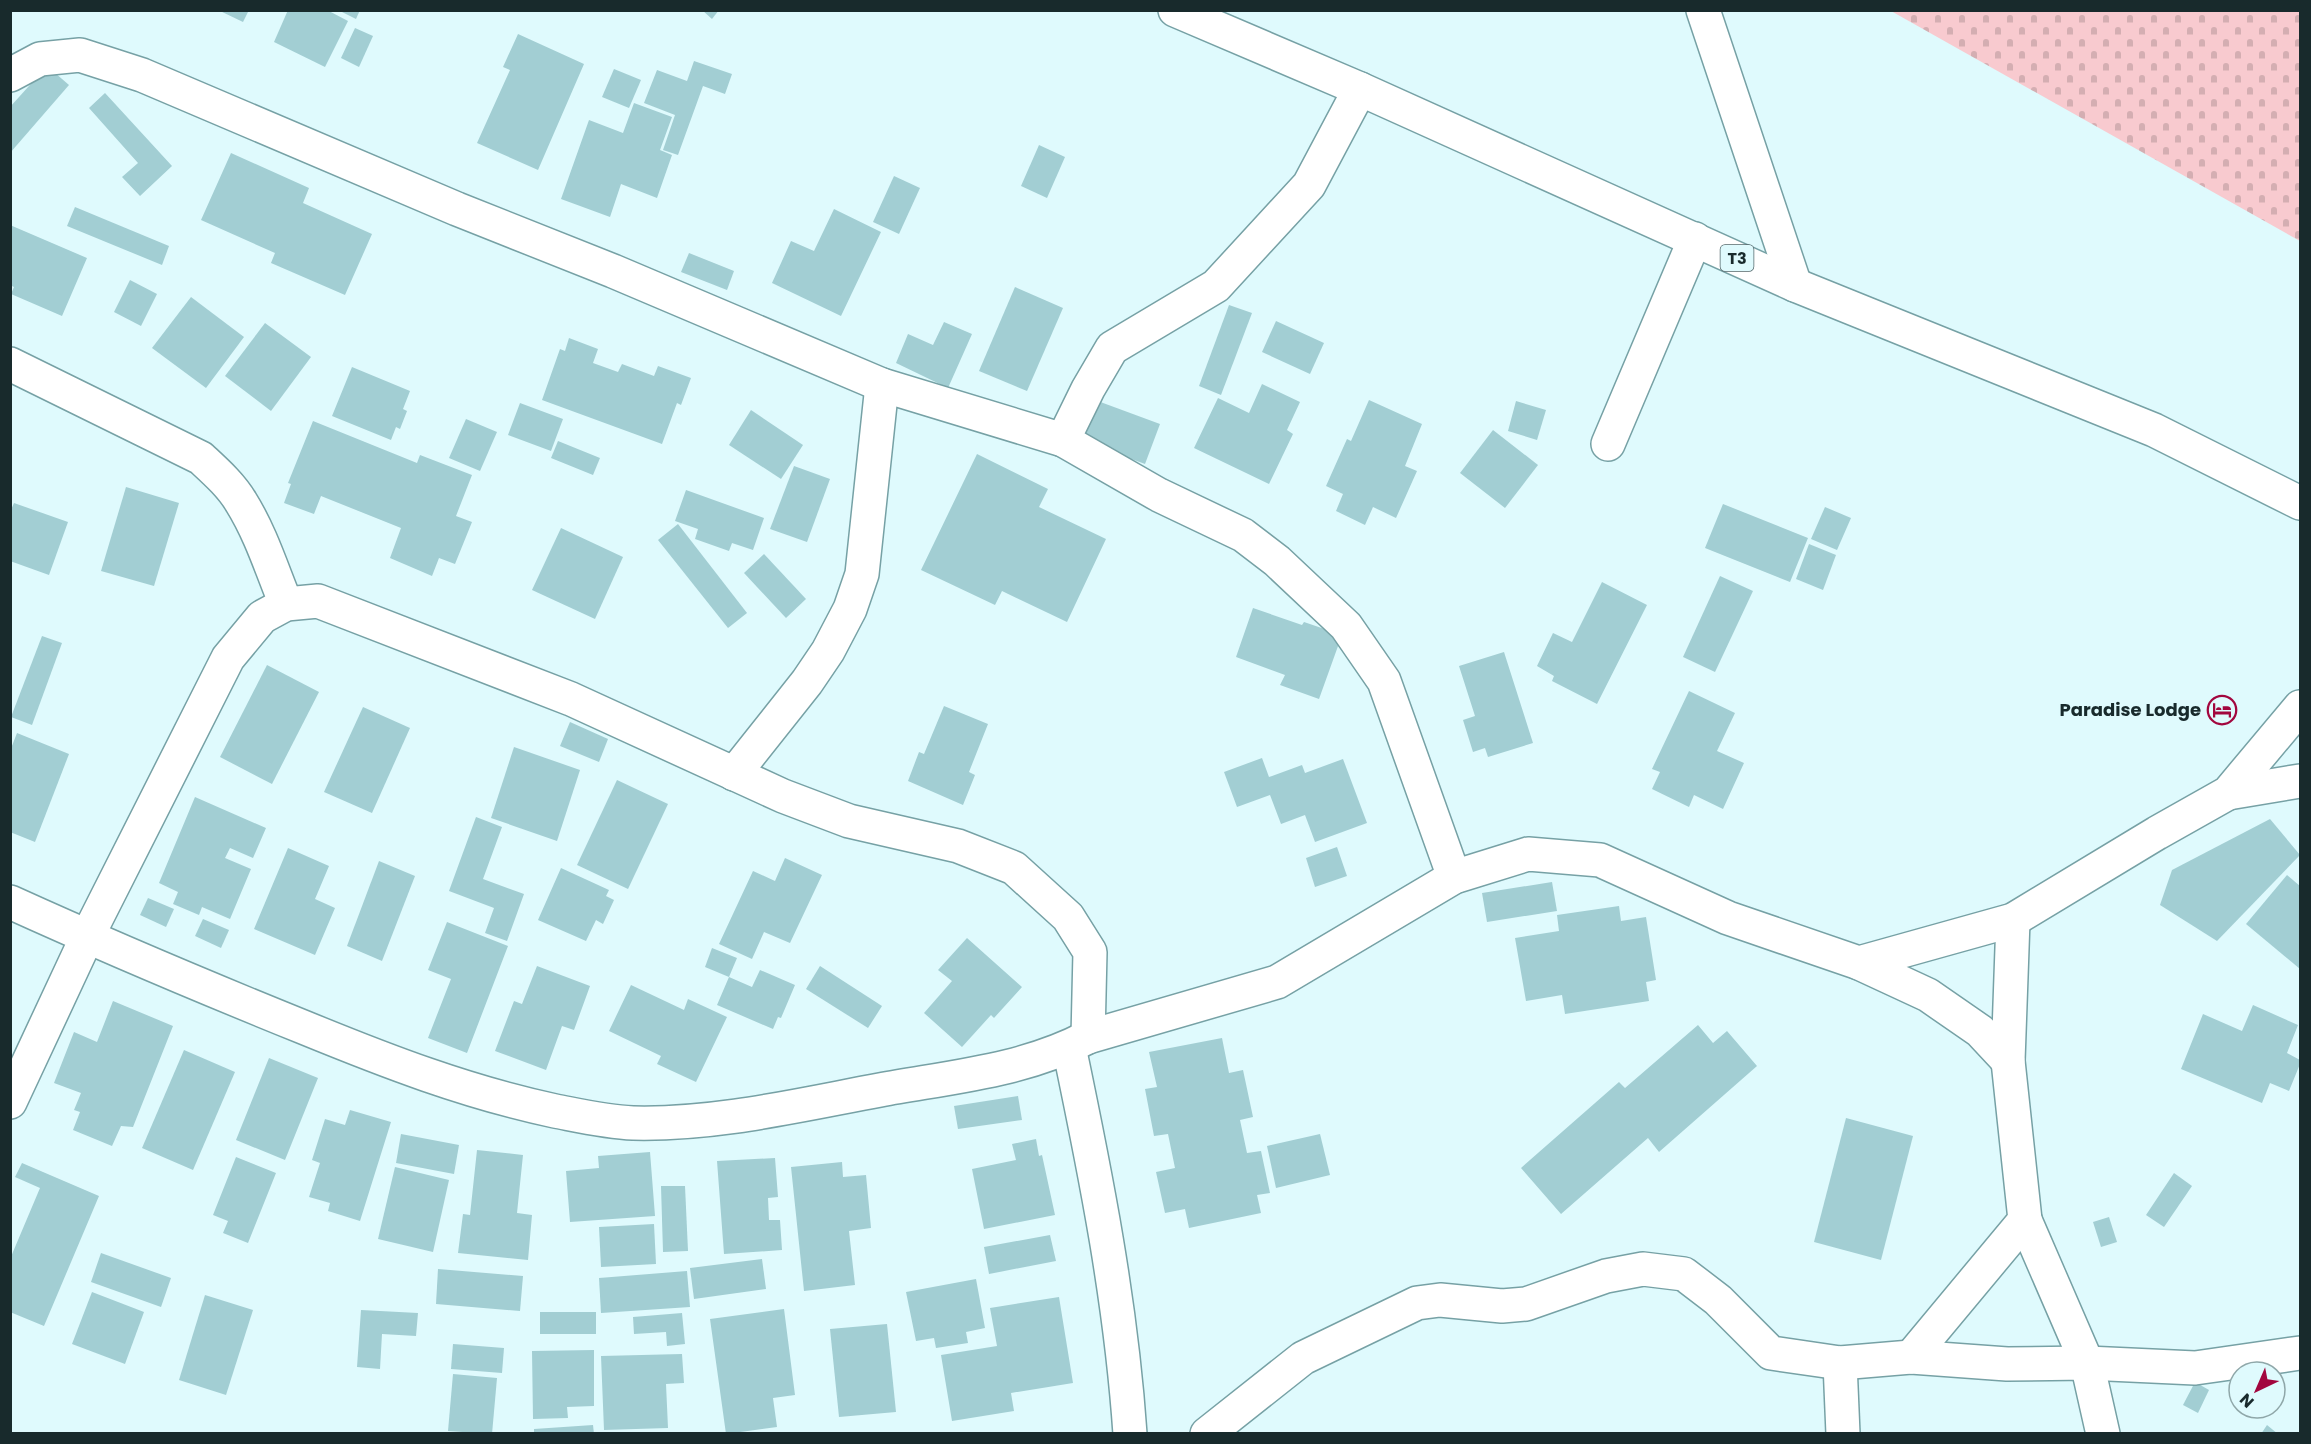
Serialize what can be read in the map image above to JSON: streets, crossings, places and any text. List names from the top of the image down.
{
  "streets": {
    "main road": ["T3"]
  },
  "places": {
    "hotel": ["Paradise Lodge"]
  },
  "north": "bottom left"
}
